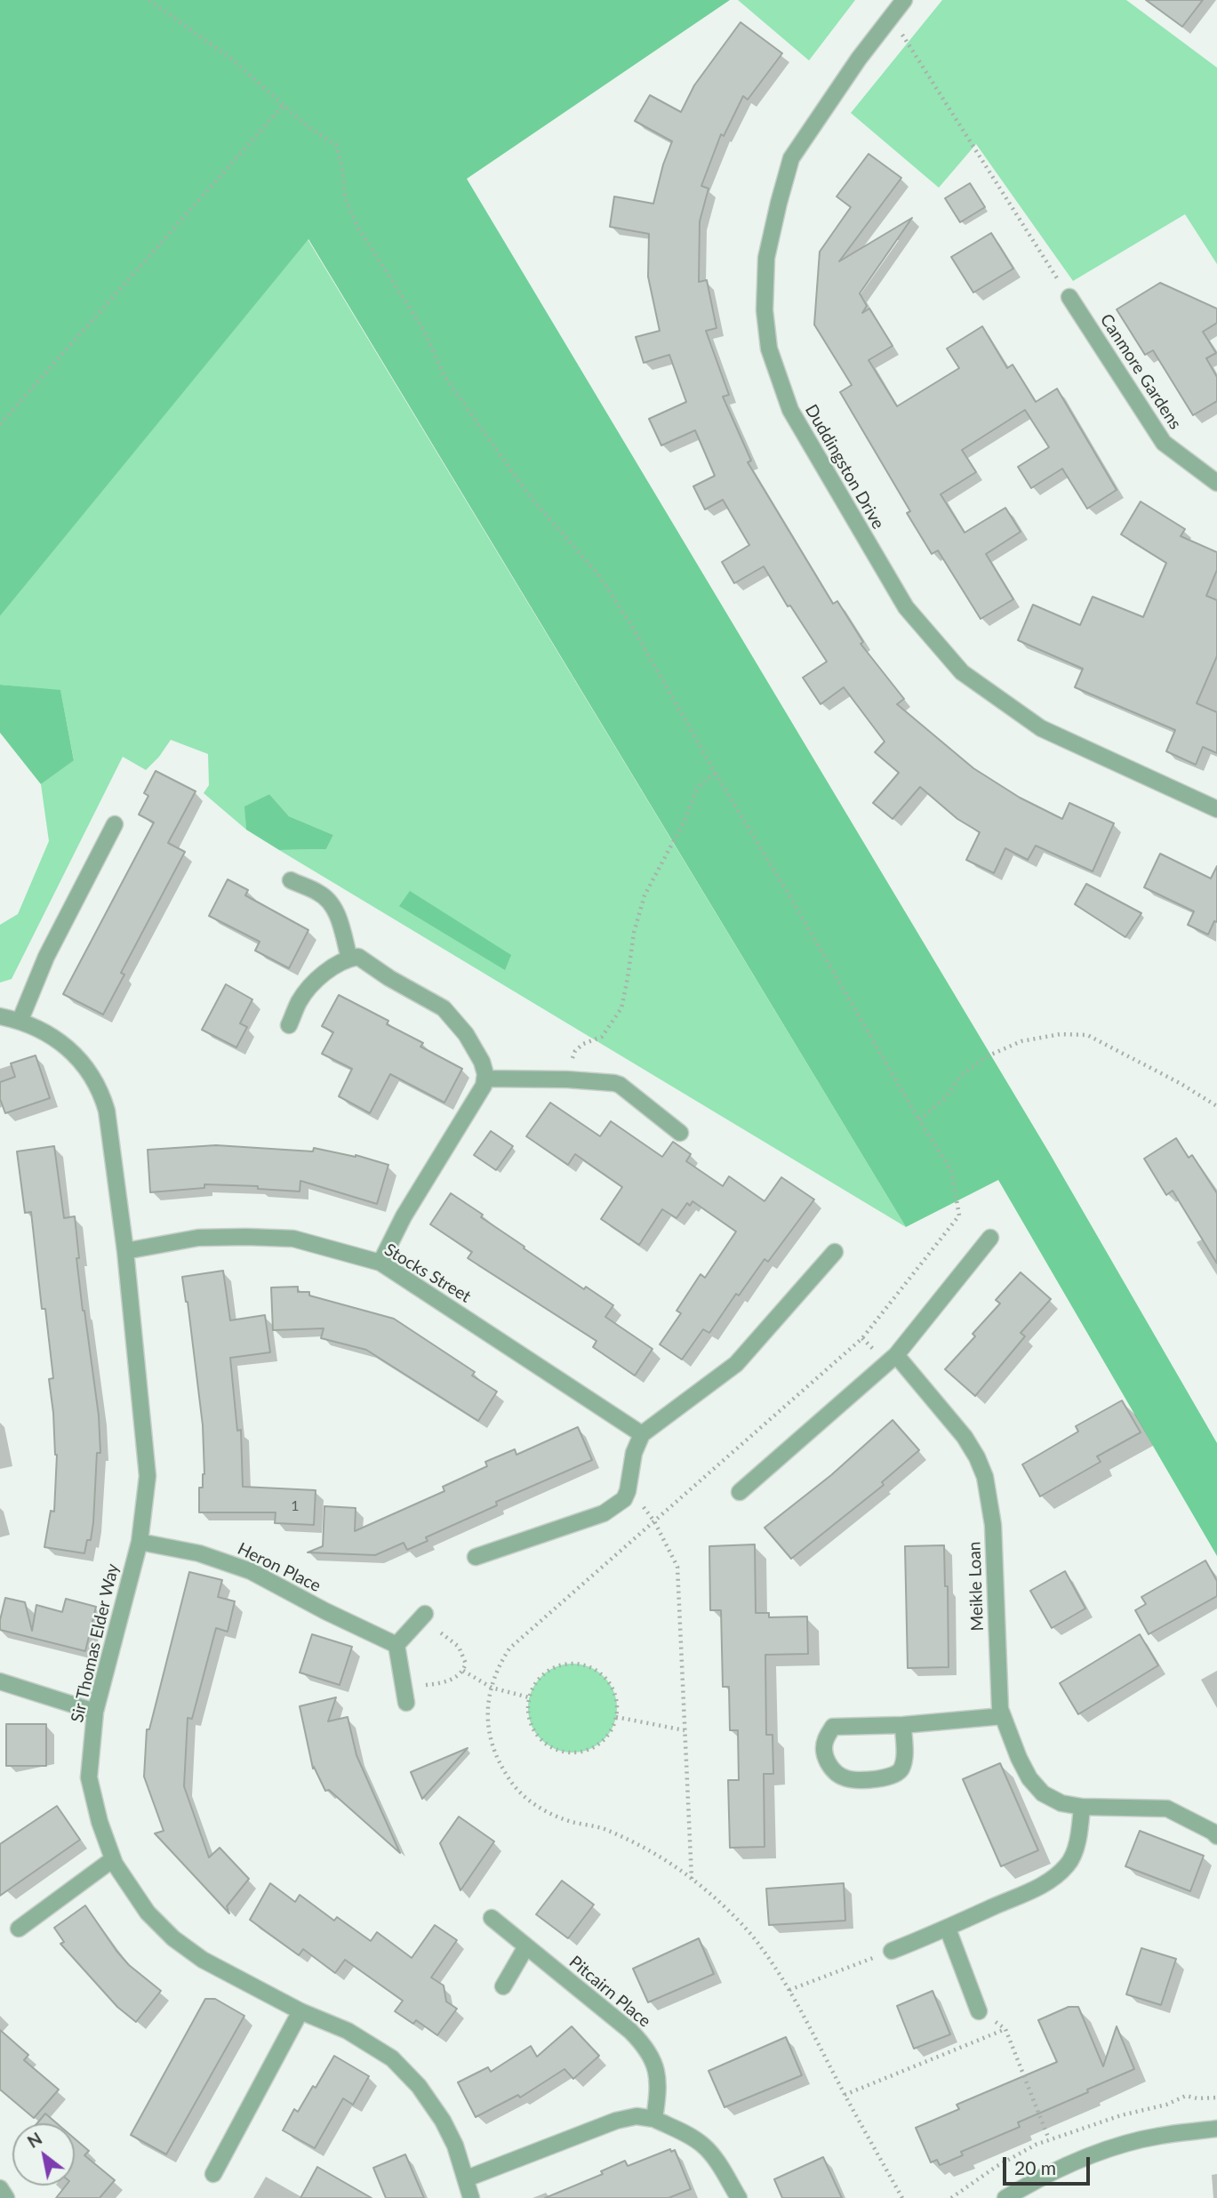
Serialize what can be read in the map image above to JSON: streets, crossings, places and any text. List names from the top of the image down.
{
  "streets": {
    "street": [
      "Canmore Gardens",
      "Duddingston Drive",
      "Stocks Street",
      "Heron Place",
      "Meikle Loan",
      "Sir Thomas Elder Way",
      "Pitcairn Place"
    ]
  },
  "crossings": [
    ["Stocks Street", "Sir Thomas Elder Way"],
    ["Heron Place", "Sir Thomas Elder Way"]
  ],
  "house_numbers": ["1"],
  "scale_bar": "20 m",
  "north": "top left"
}
